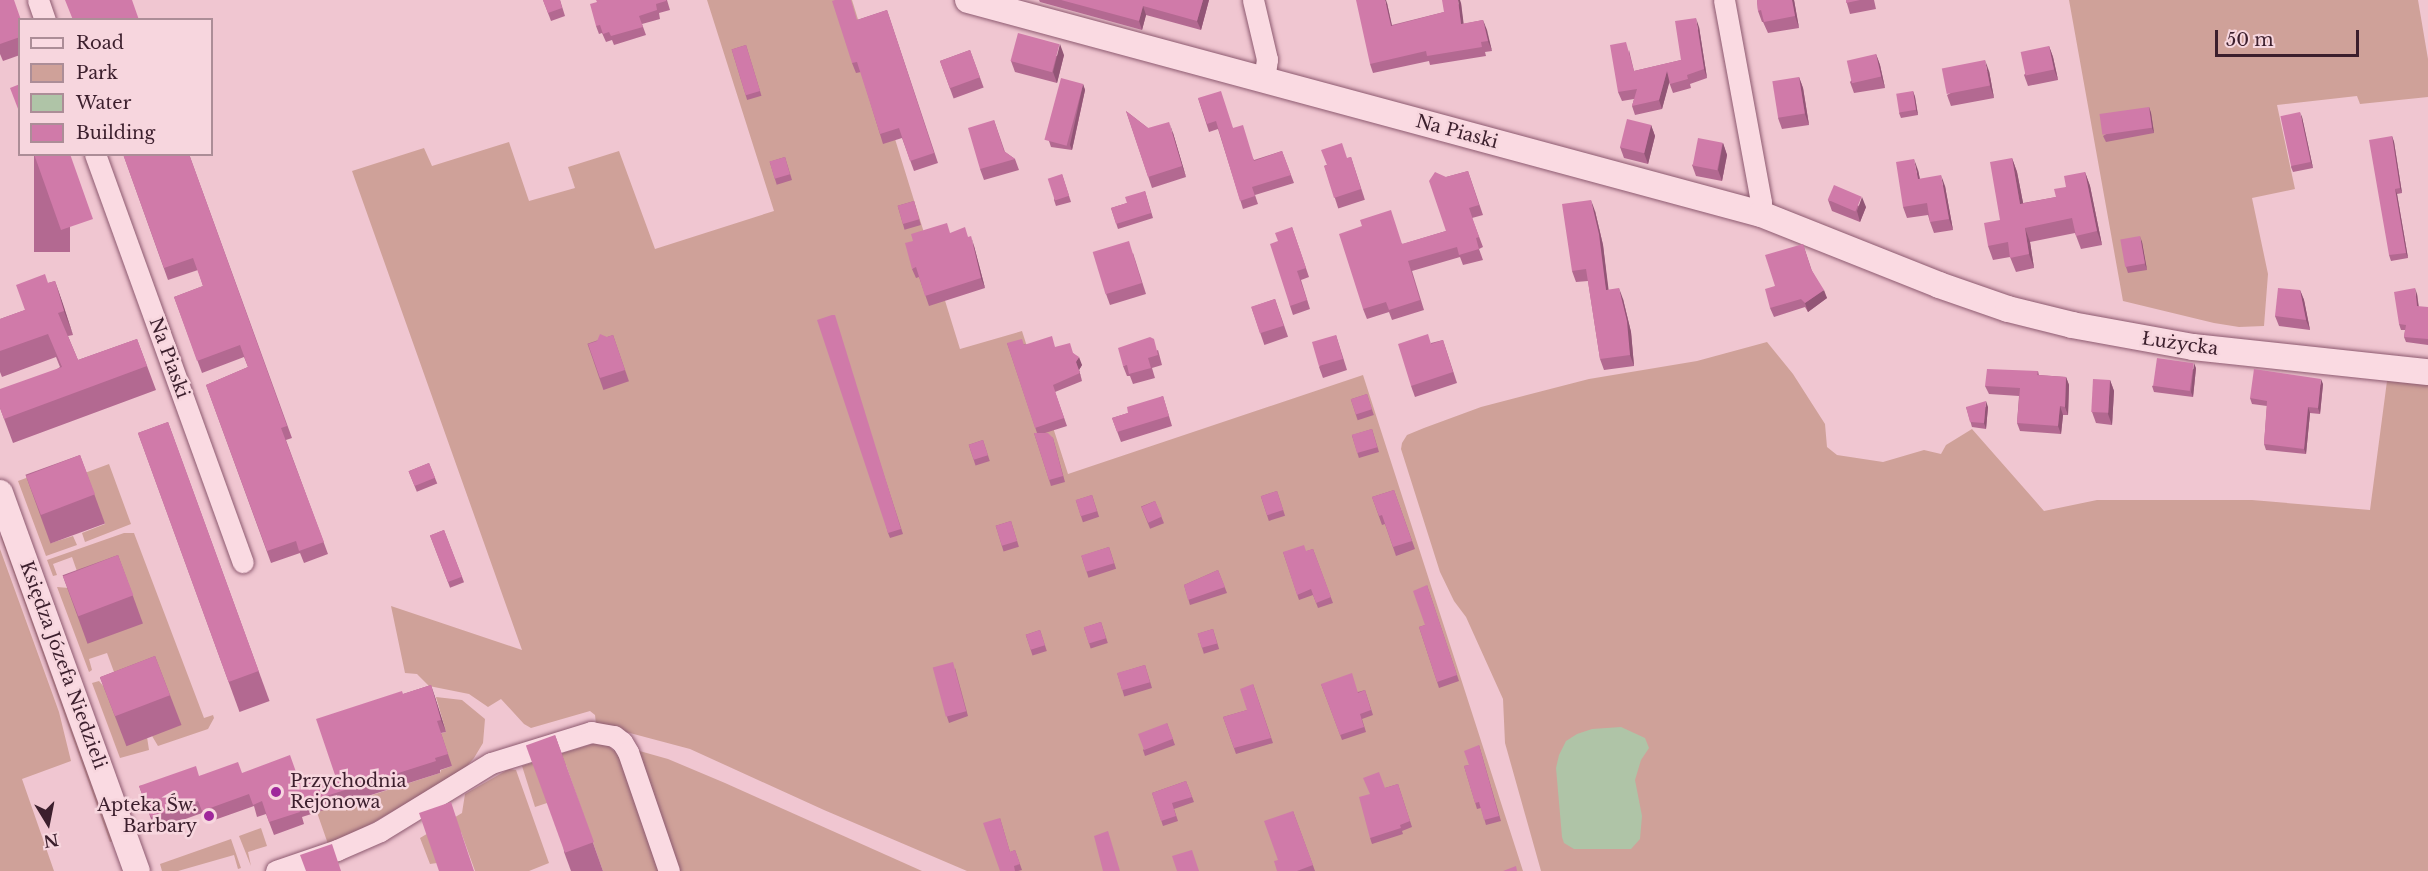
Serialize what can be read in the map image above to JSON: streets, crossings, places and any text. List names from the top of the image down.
{
  "streets": {
    "street": ["Na Piaski", "Łużycka", "Księdza Józefa Niedzieli"]
  },
  "crossings": [
    ["Na Piaski", "Łużycka"]
  ],
  "places": ["Przychodnia Rejonowa", "Apteka Św. Barbary"],
  "legend": [
    "Road",
    "Park",
    "Water",
    "Building"
  ],
  "scale_bar": "50 m",
  "north": "bottom"
}
